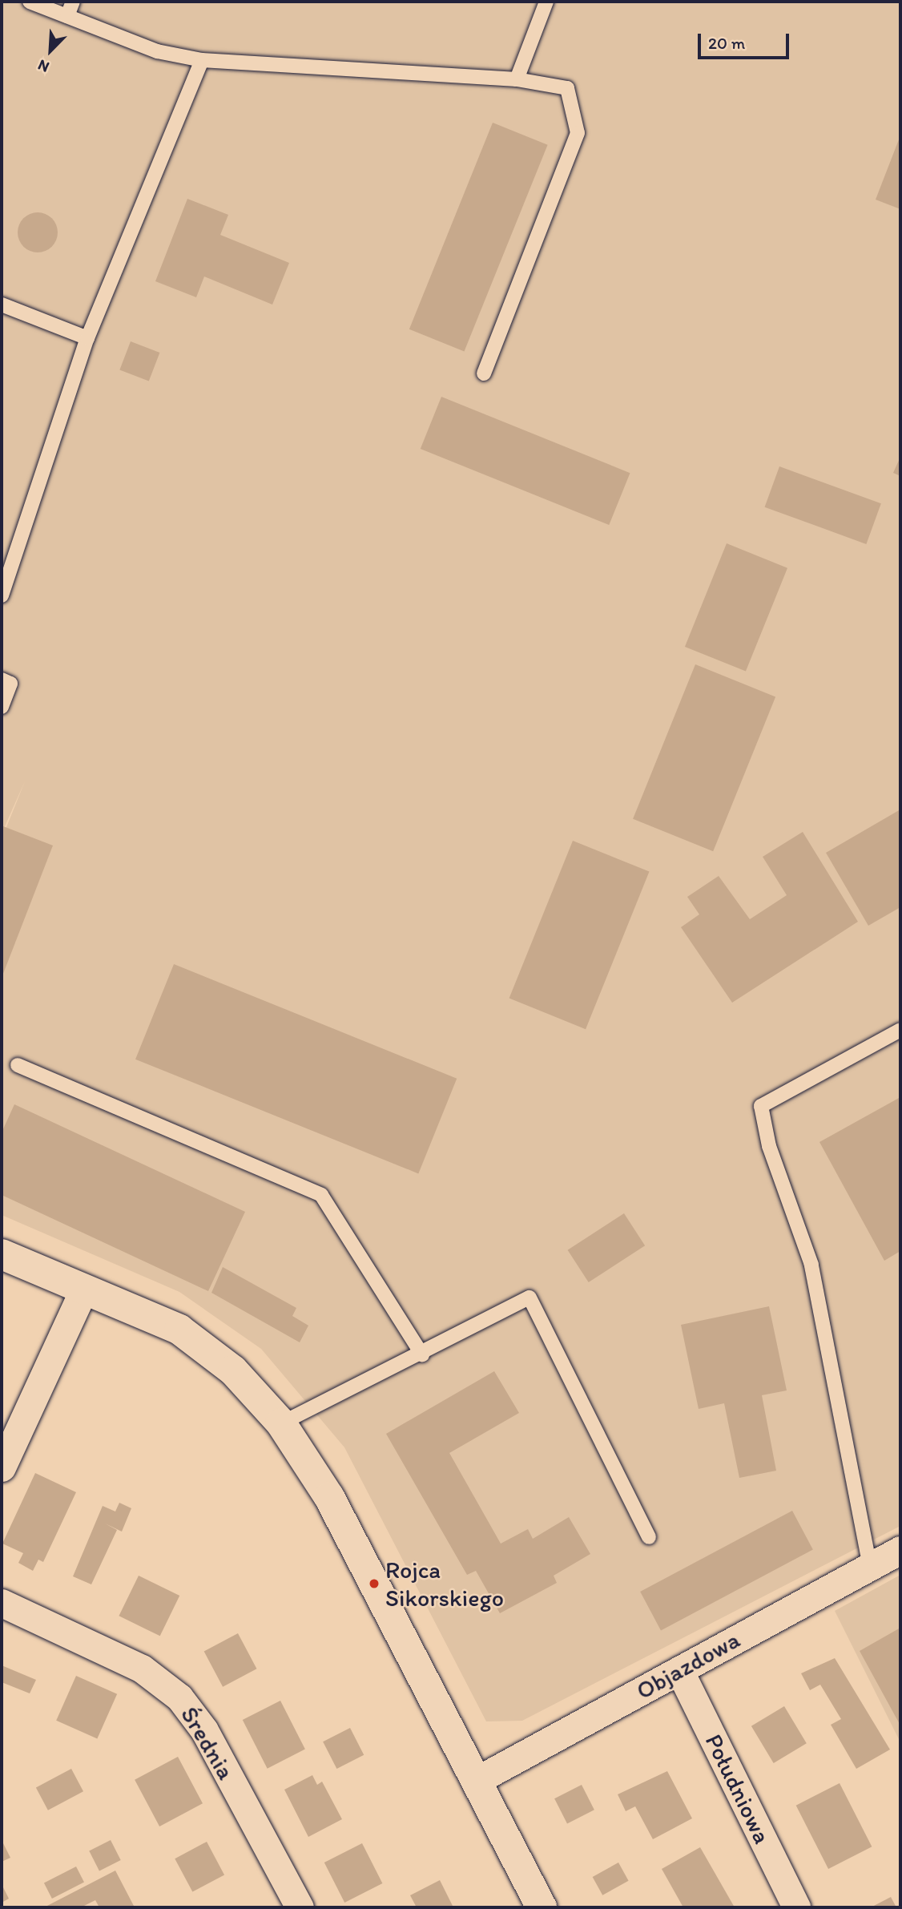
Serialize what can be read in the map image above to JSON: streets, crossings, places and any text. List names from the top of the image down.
{
  "streets": {
    "street": ["Objazdowa", "Średnia", "Południowa"]
  },
  "crossings": [
    ["Objazdowa", "Południowa"]
  ],
  "places": ["Rojca Sikorskiego"],
  "scale_bar": "20 m",
  "north": "bottom left"
}
